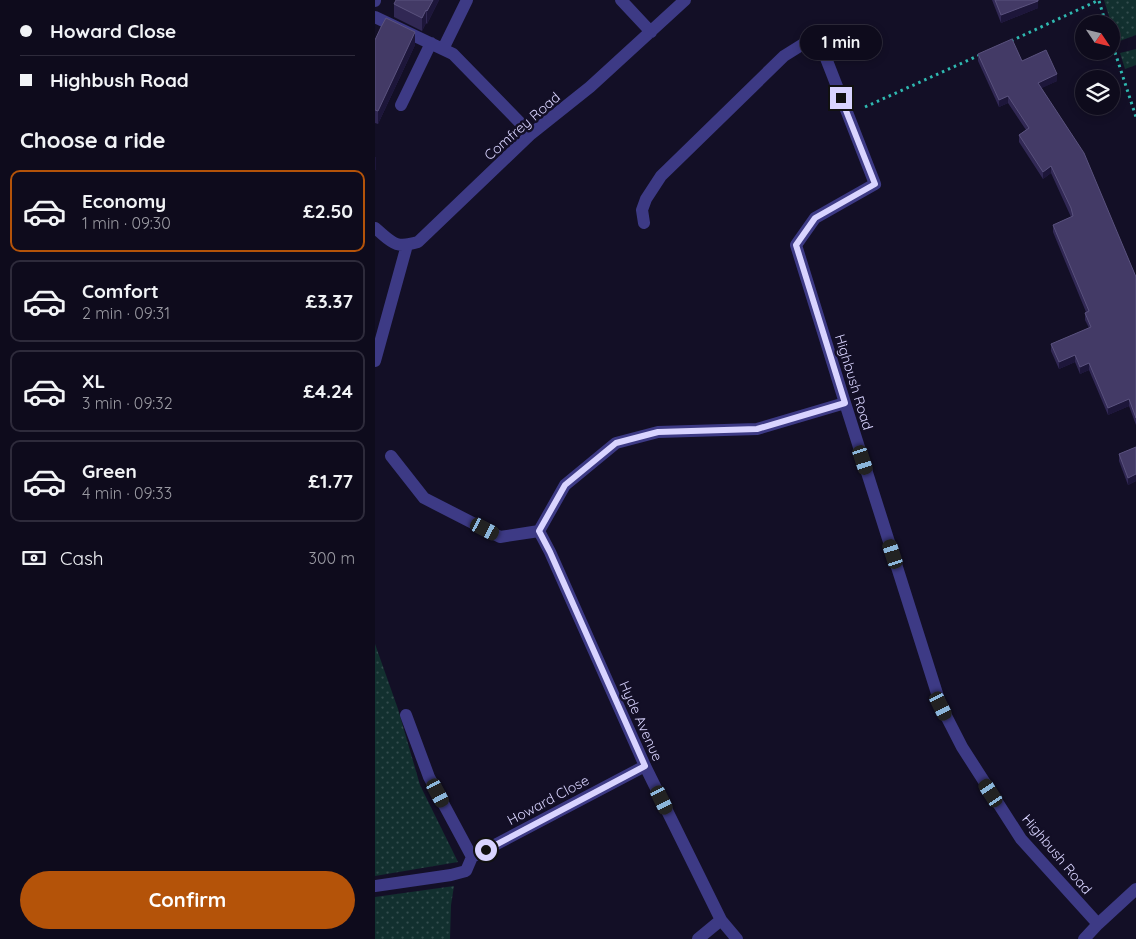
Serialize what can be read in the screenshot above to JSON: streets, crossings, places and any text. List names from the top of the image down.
{
  "streets": {
    "street": [
      "Comfrey Road",
      "Highbush Road",
      "Hyde Avenue",
      "Howard Close"
    ]
  },
  "crossings": [
    ["Hyde Avenue", "Howard Close"]
  ],
  "north": "bottom right",
  "page": {
    "banner": ["Howard Close", "Highbush Road"],
    "bubble": "1 min",
    "heading": "Choose a ride",
    "list": [
      {
        "name": "Economy",
        "note": "1 min · 09:30",
        "value": "£2.50"
      },
      {
        "name": "Comfort",
        "note": "2 min · 09:31",
        "value": "£3.37"
      },
      {
        "name": "XL",
        "note": "3 min · 09:32",
        "value": "£4.24"
      },
      {
        "name": "Green",
        "note": "4 min · 09:33",
        "value": "£1.77"
      }
    ],
    "pay": ["Cash", "300 m"],
    "buttons": "Confirm"
  }
}
